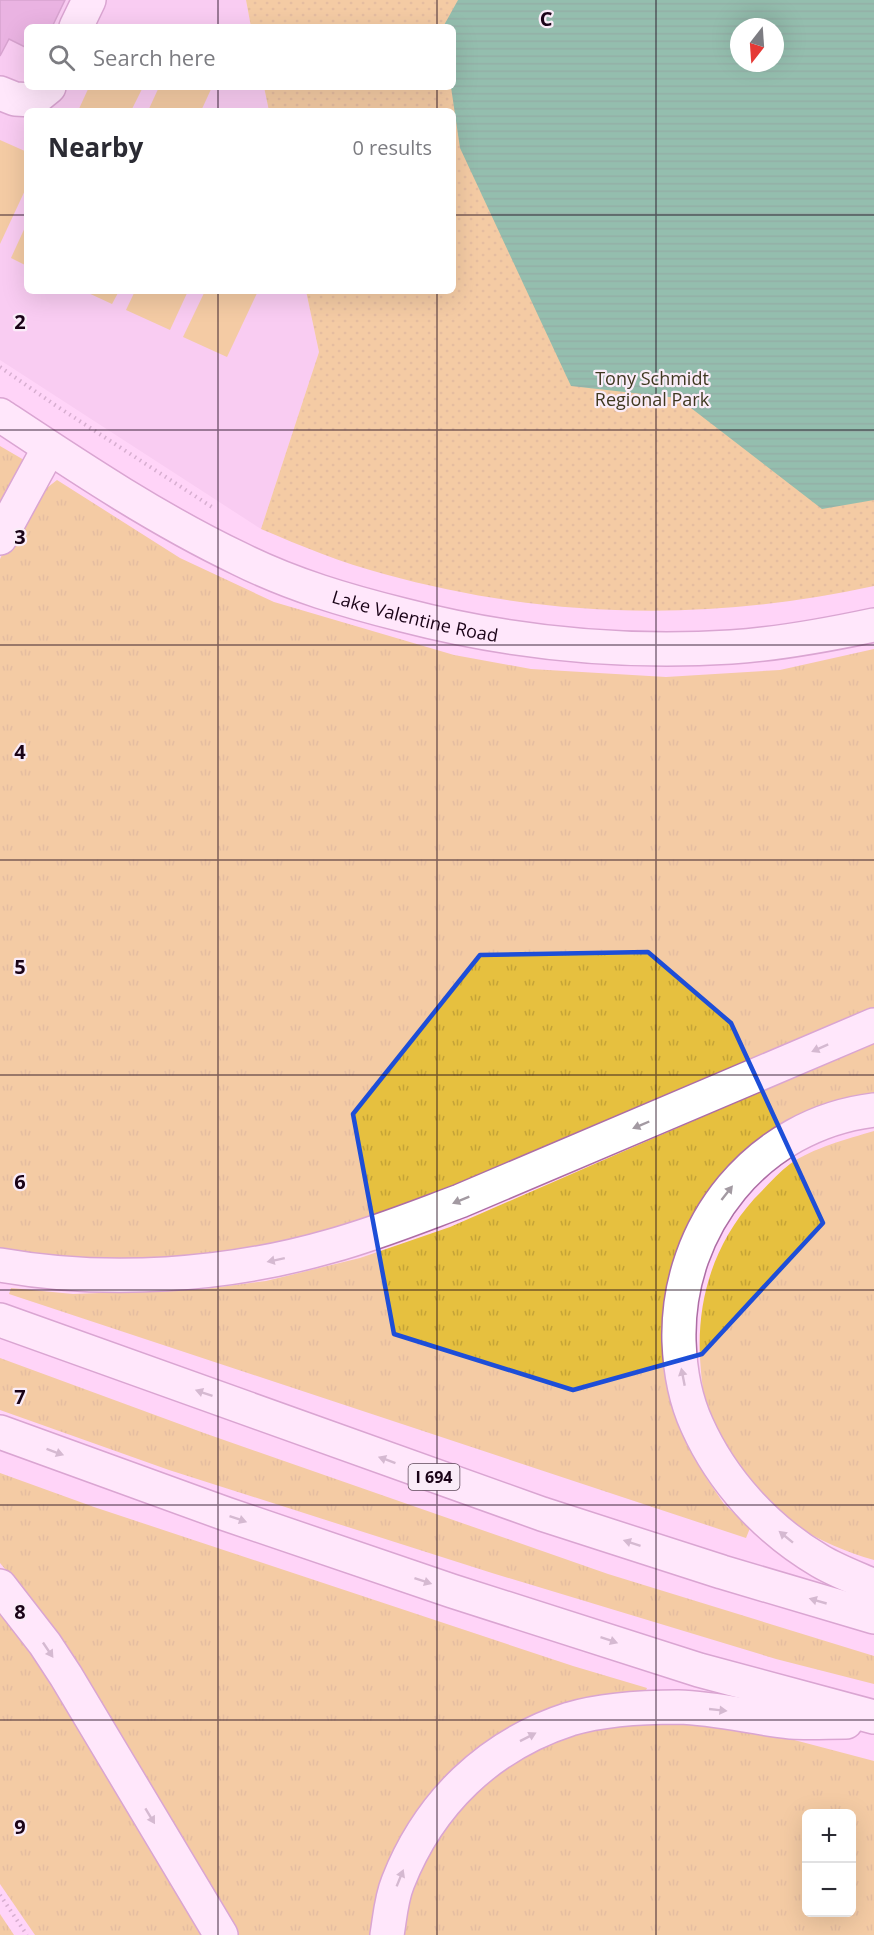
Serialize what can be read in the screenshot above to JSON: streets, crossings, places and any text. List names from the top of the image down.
{
  "streets": {
    "main road": ["Lake Valentine Road", "I 694"]
  },
  "parks": ["Tony Schmidt Regional Park"],
  "north": "bottom",
  "page": {
    "search": "Search here",
    "heading": ["Nearby", "0 results"],
    "map_buttons": ["+", "−"]
  },
  "grid": {
    "columns": ["C"],
    "rows": [
      "2",
      "3",
      "4",
      "5",
      "6",
      "7",
      "8",
      "9"
    ]
  }
}
